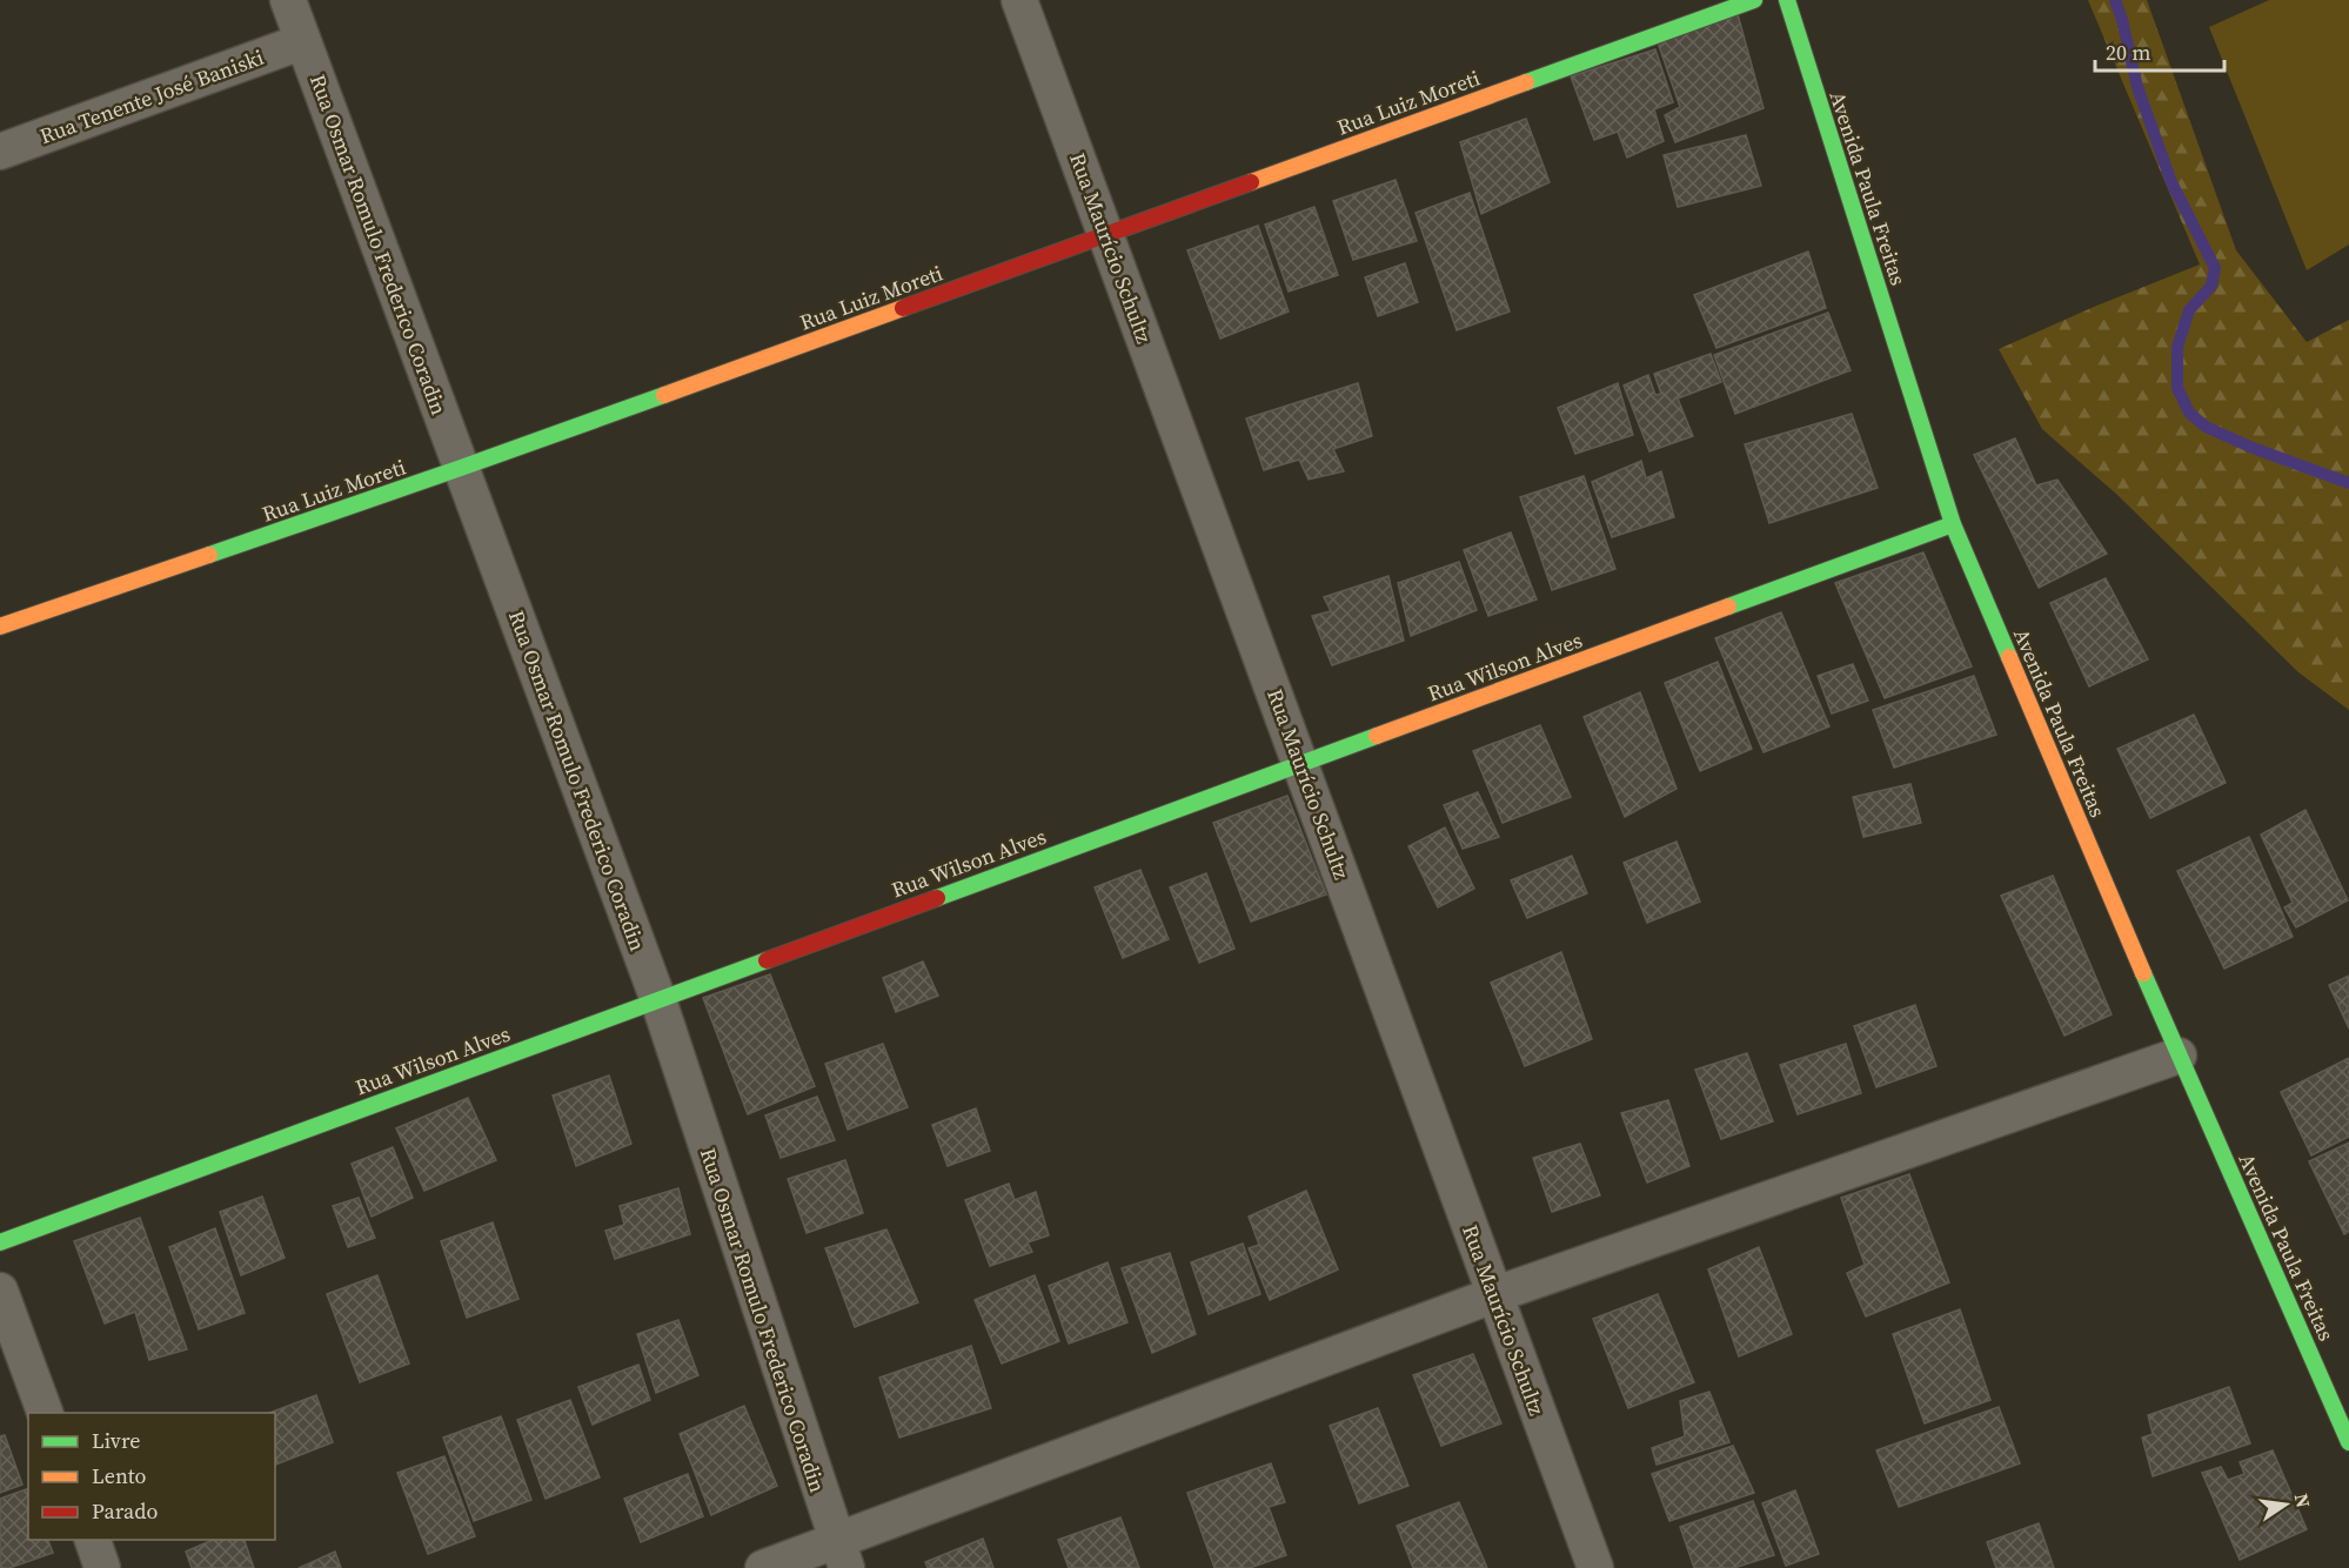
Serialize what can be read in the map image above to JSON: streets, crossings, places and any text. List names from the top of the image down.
{
  "streets": {
    "street": [
      "Rua Tenente José Baniski",
      "Rua Luiz Moreti",
      "Avenida Paula Freitas",
      "Rua Osmar Romulo Frederico Coradin",
      "Rua Maurício Schultz",
      "Rua Wilson Alves"
    ]
  },
  "crossings": [
    ["Rua Tenente José Baniski", "Rua Osmar Romulo Frederico Coradin"],
    ["Rua Luiz Moreti", "Rua Osmar Romulo Frederico Coradin"],
    ["Rua Luiz Moreti", "Rua Maurício Schultz"],
    ["Avenida Paula Freitas", "Rua Wilson Alves"],
    ["Rua Osmar Romulo Frederico Coradin", "Rua Wilson Alves"],
    ["Rua Maurício Schultz", "Rua Wilson Alves"]
  ],
  "legend": ["Livre", "Lento", "Parado"],
  "scale_bar": "20 m",
  "north": "right"
}
